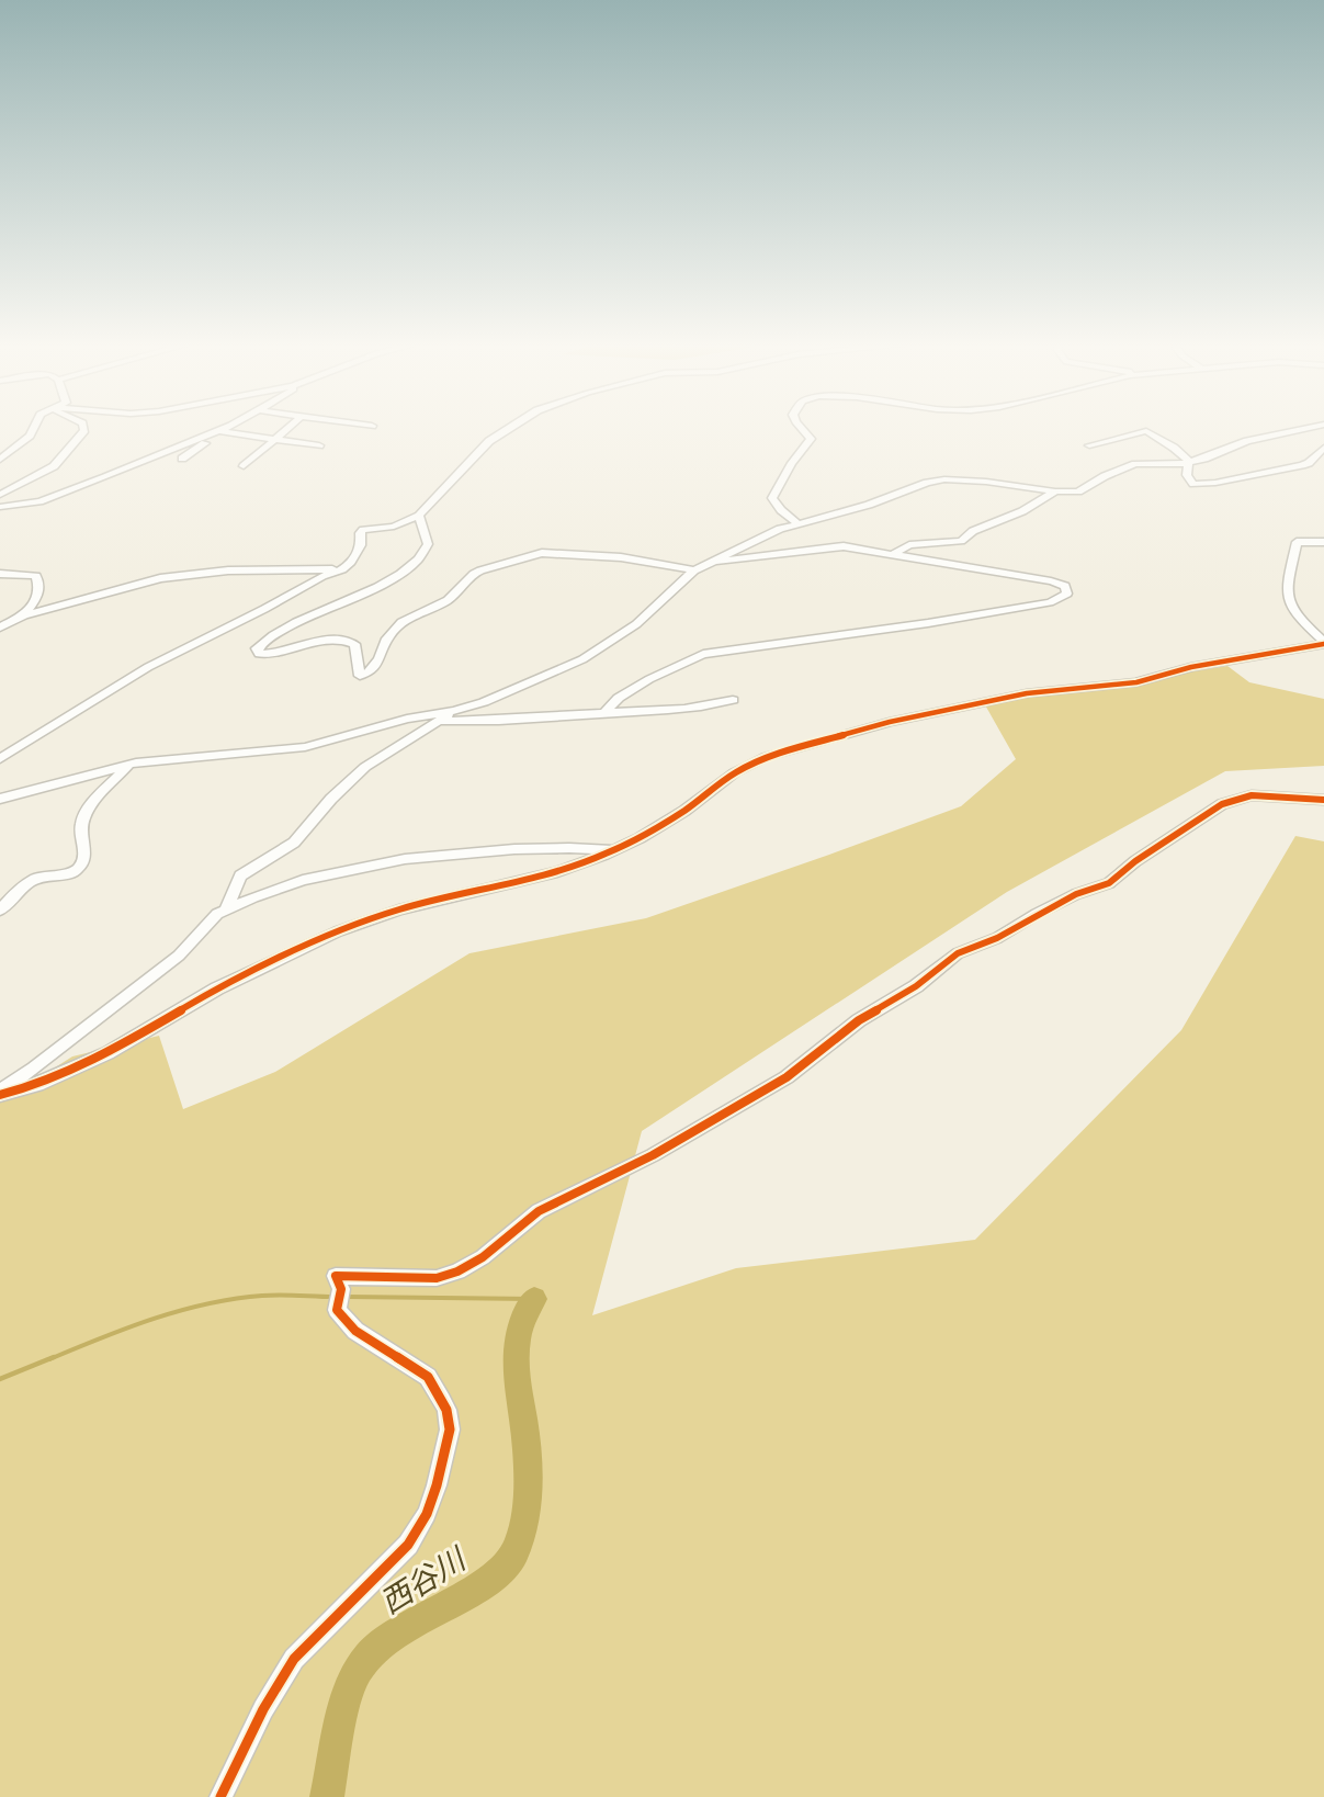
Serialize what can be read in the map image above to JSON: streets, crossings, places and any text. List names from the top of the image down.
{
  "water": ["西谷川"]
}
